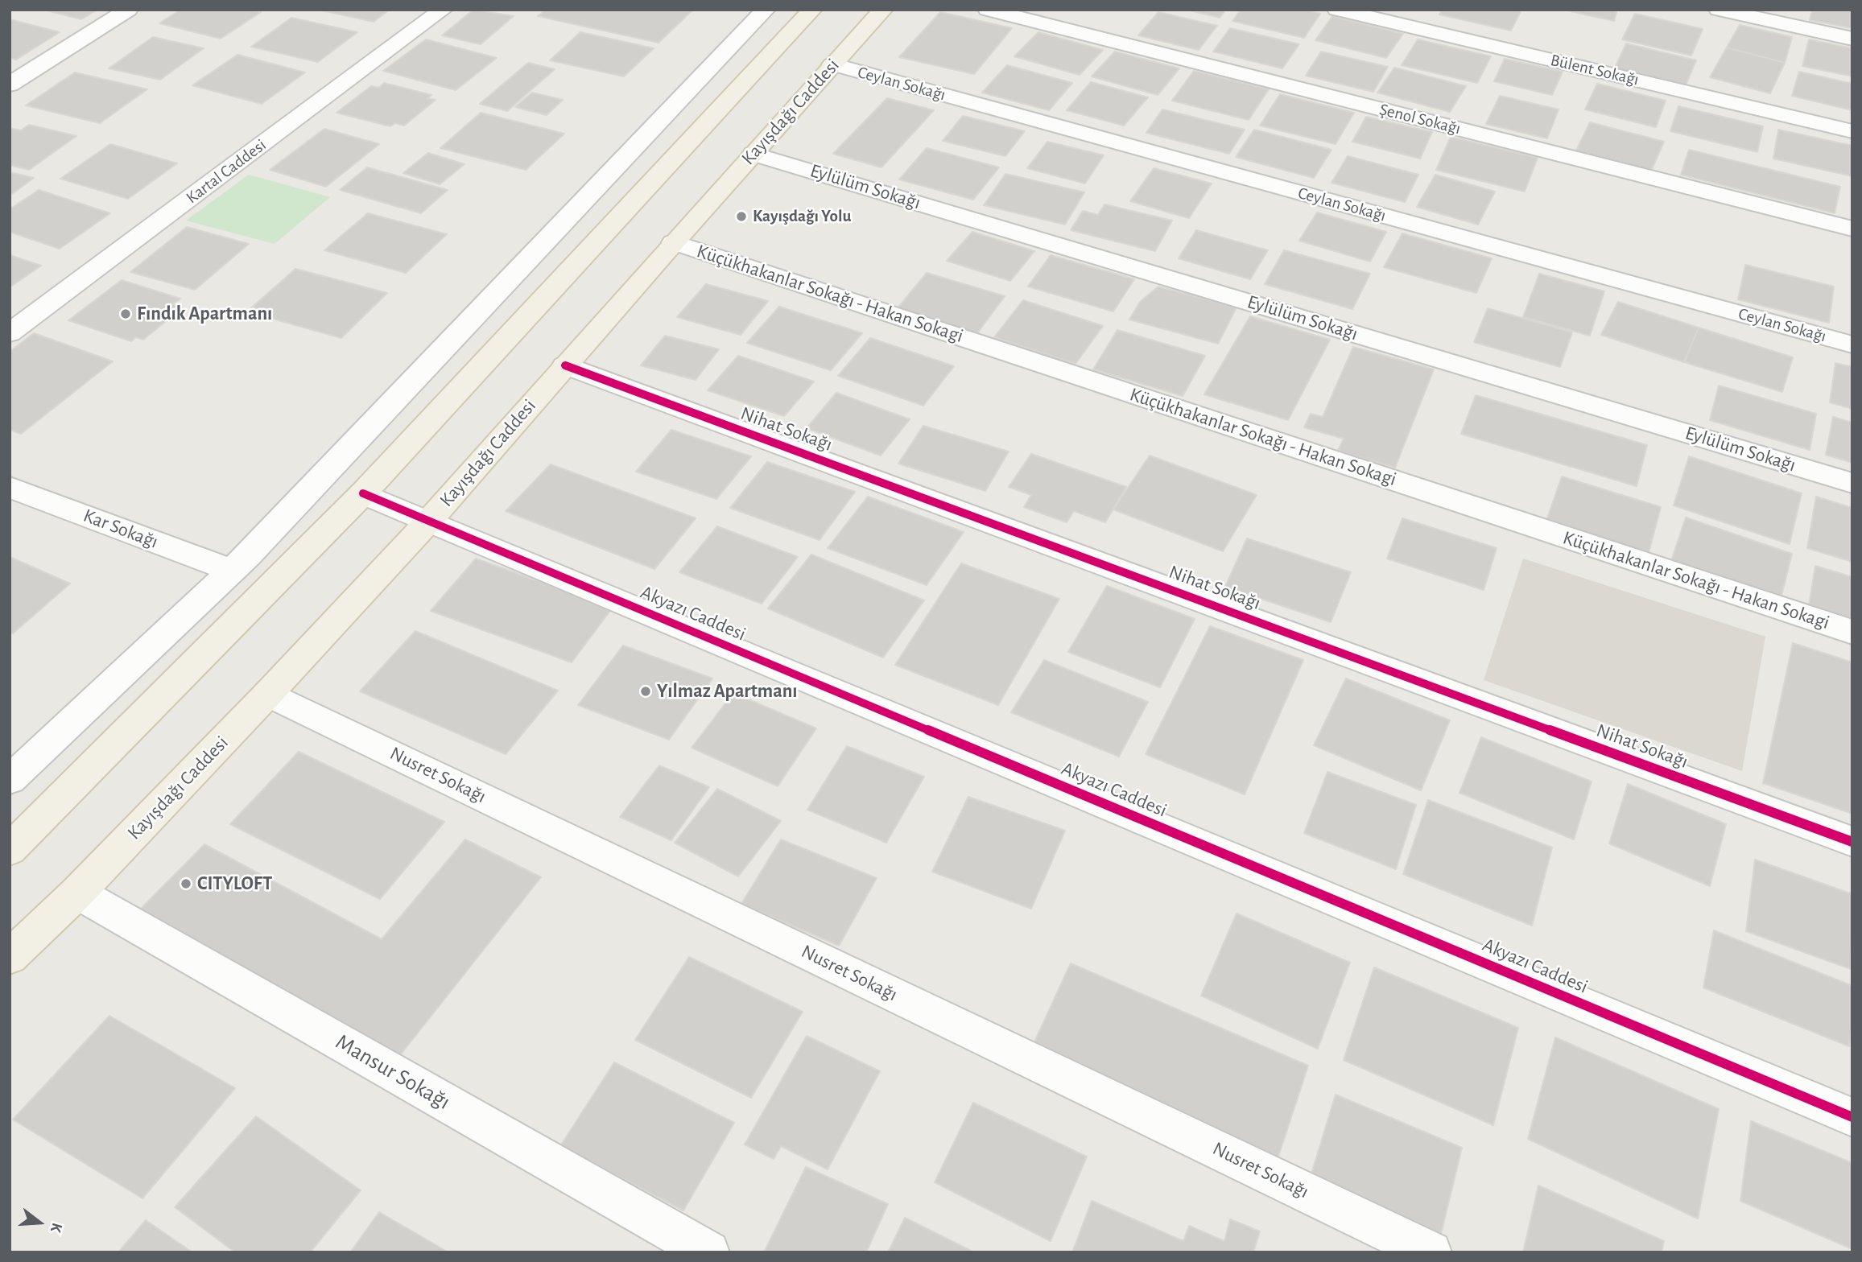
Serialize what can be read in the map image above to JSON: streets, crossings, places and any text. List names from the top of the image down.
{
  "streets": {
    "main road": ["Kayışdağı Caddesi"],
    "street": [
      "Bülent Sokağı",
      "Ceylan Sokağı",
      "Şenol Sokağı",
      "Kartal Caddesi",
      "Eylülüm Sokağı",
      "Küçükhakanlar Sokağı - Hakan Sokagi",
      "Nihat Sokağı",
      "Kar Sokağı",
      "Akyazı Caddesi",
      "Nusret Sokağı",
      "Mansur Sokağı"
    ]
  },
  "crossings": [
    ["Ceylan Sokağı", "Kayışdağı Caddesi"],
    ["Kayışdağı Caddesi", "Eylülüm Sokağı"],
    ["Kayışdağı Caddesi", "Küçükhakanlar Sokağı - Hakan Sokagi"],
    ["Kayışdağı Caddesi", "Nihat Sokağı"],
    ["Kayışdağı Caddesi", "Akyazı Caddesi"],
    ["Kayışdağı Caddesi", "Nusret Sokağı"],
    ["Kayışdağı Caddesi", "Mansur Sokağı"]
  ],
  "places": [
    "Kayışdağı Yolu",
    "Fındık Apartmanı",
    "Yılmaz Apartmanı",
    "CITYLOFT"
  ],
  "north": "right"
}
